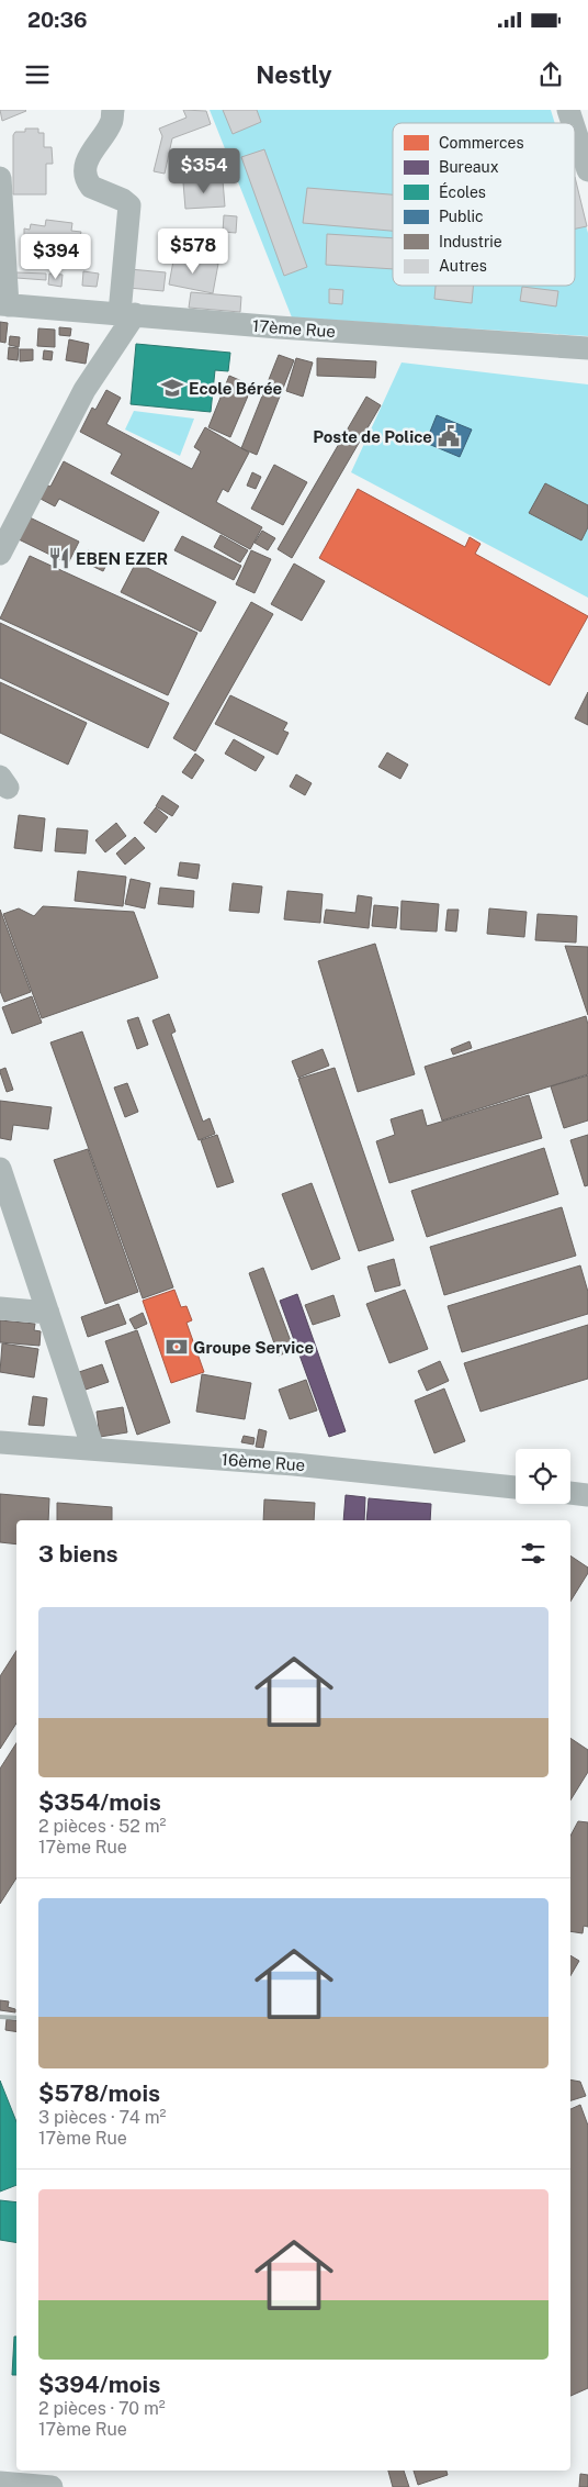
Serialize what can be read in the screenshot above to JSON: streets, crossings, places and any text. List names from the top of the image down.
{
  "streets": {
    "street": ["17ème Rue", "16ème Rue"]
  },
  "places": {
    "school or university": ["Ecole Bérée"],
    "public building": ["Poste de Police"],
    "restaurant": ["EBEN EZER"],
    "bank": ["Groupe Service"]
  },
  "legend": [
    "Commerces",
    "Bureaux",
    "Écoles",
    "Public",
    "Industrie",
    "Autres"
  ],
  "page": {
    "status": "20:36",
    "header": "Nestly",
    "price": ["$354", "$578", "$394"],
    "heading": "3 biens",
    "list": [
      {
        "name": "$354/mois",
        "note": "2 pièces · 52 m² · 17ème Rue"
      },
      {
        "name": "$578/mois",
        "note": "3 pièces · 74 m² · 17ème Rue"
      },
      {
        "name": "$394/mois",
        "note": "2 pièces · 70 m² · 17ème Rue"
      }
    ]
  }
}
